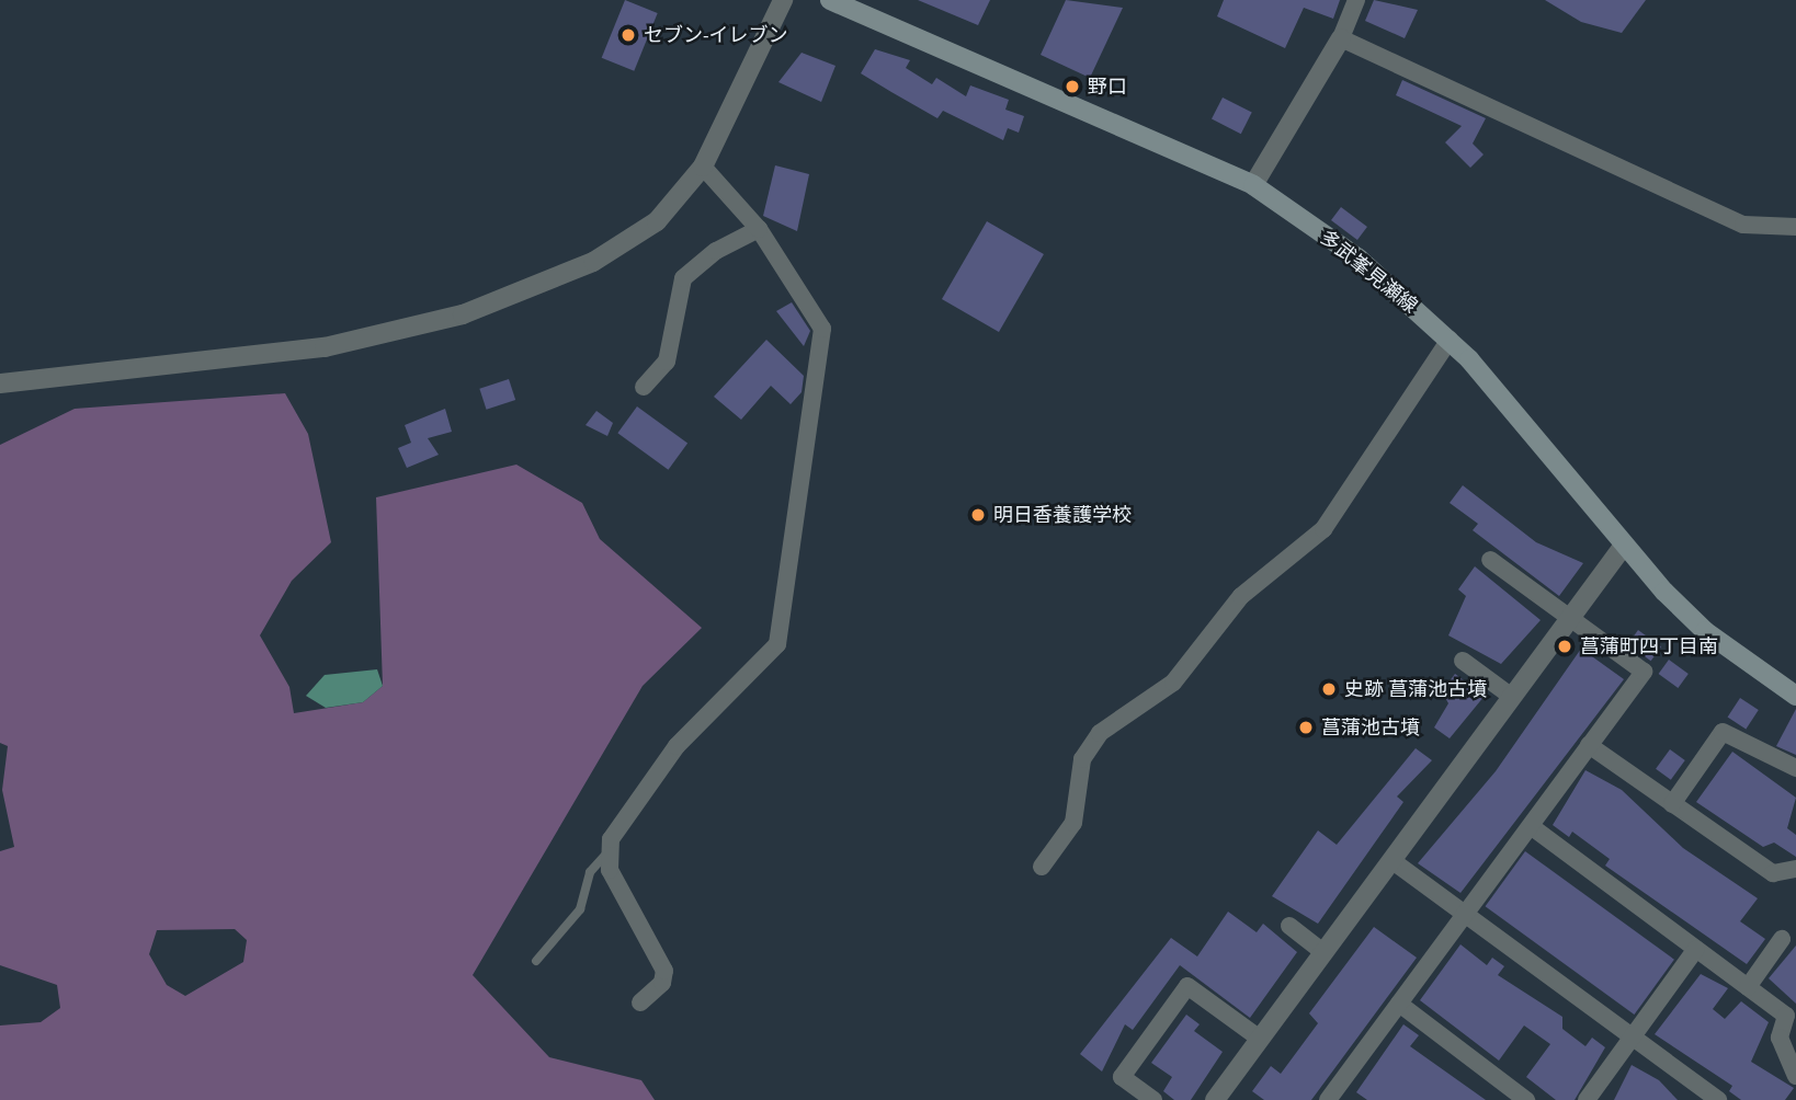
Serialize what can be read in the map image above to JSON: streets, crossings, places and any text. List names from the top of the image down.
{
  "streets": {
    "main road": ["多武峯見瀬線"]
  },
  "places": [
    "セブン-イレブン",
    "野口",
    "明日香養護学校",
    "菖蒲町四丁目南",
    "史跡 菖蒲池古墳",
    "菖蒲池古墳"
  ]
}
